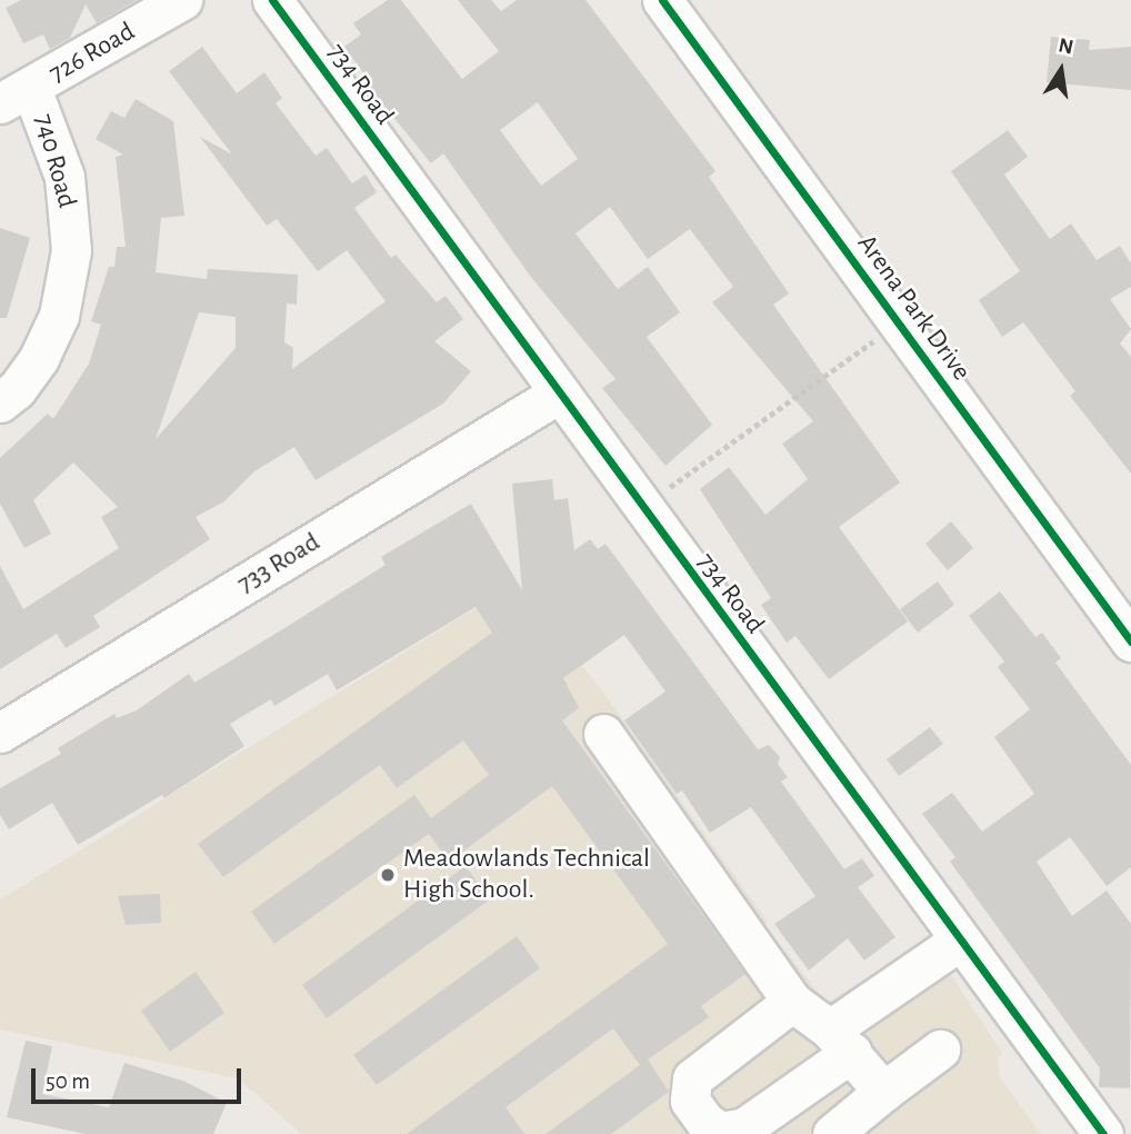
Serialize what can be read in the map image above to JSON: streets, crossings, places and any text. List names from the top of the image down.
{
  "streets": {
    "street": [
      "726 Road",
      "734 Road",
      "740 Road",
      "Arena Park Drive",
      "733 Road"
    ]
  },
  "crossings": [
    ["726 Road", "740 Road"],
    ["734 Road", "733 Road"]
  ],
  "places": ["Meadowlands Technical High School."],
  "scale_bar": "50 m",
  "north": "top"
}
